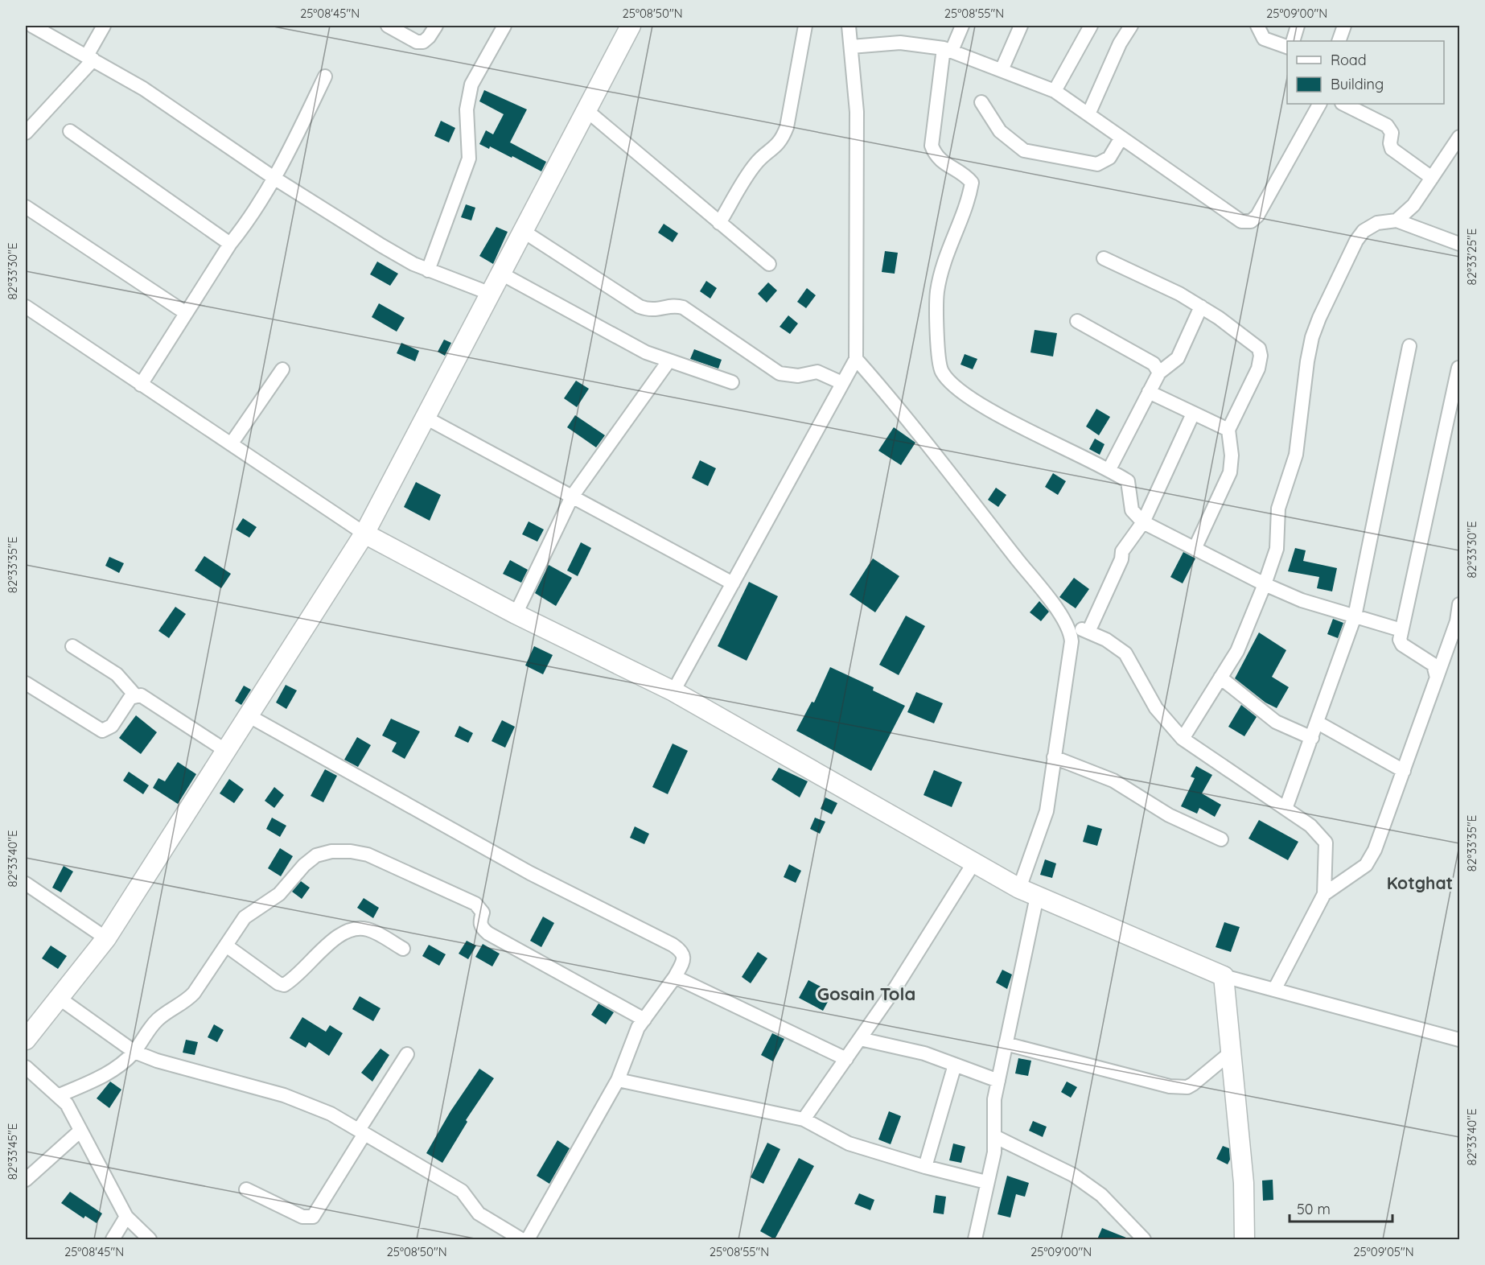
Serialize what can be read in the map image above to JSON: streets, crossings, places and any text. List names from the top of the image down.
{
  "districts": ["Kotghat", "Gosain Tola"],
  "legend": ["Road", "Building"],
  "scale_bar": "50 m",
  "coordinates": [
    "25°08'45\"N",
    "25°08'50\"N",
    "25°08'55\"N",
    "25°09'00\"N",
    "82°33'25\"E",
    "82°33'30\"E",
    "82°33'35\"E",
    "82°33'40\"E",
    "82°33'45\"E",
    "25°09'05\"N"
  ]
}
